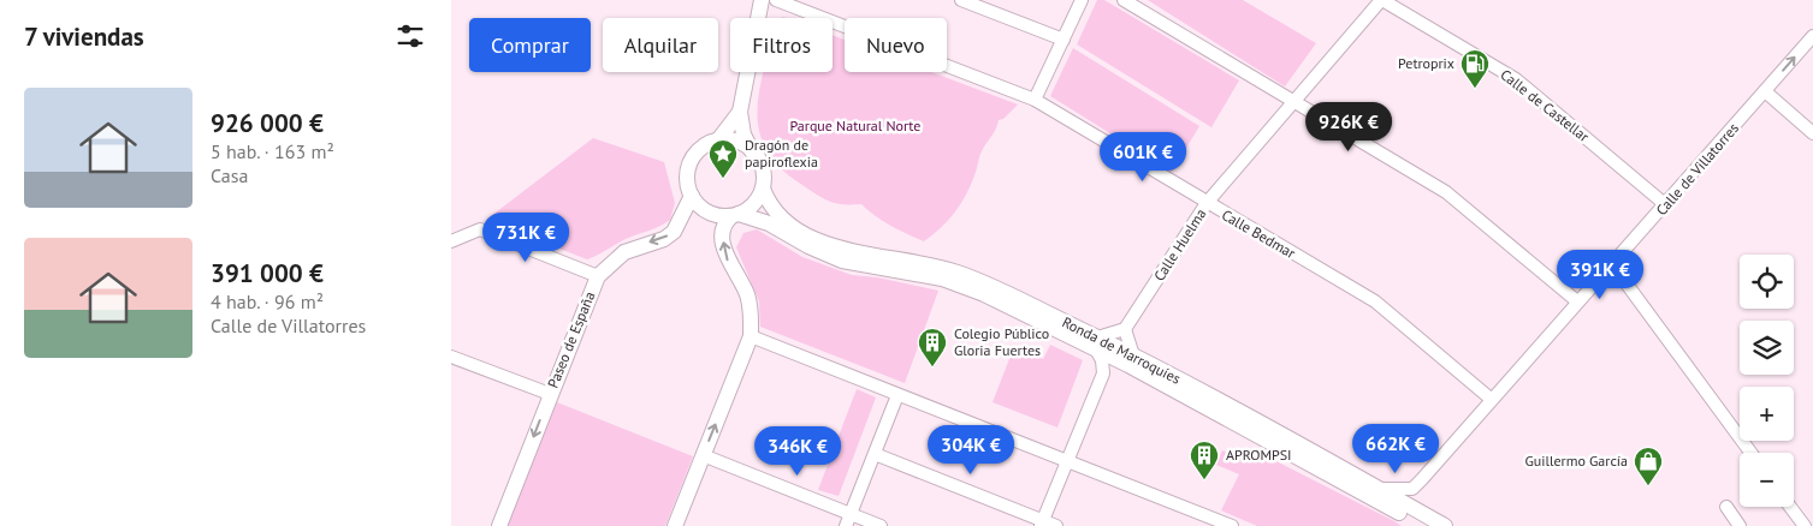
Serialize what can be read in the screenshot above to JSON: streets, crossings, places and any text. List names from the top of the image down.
{
  "streets": {
    "main road": ["Paseo de España", "Ronda de Marroquíes"],
    "street": [
      "Calle de Castellar",
      "Calle de Villatorres",
      "Calle Bedmar",
      "Calle Huelma"
    ]
  },
  "crossings": [
    ["Calle de Castellar", "Calle de Villatorres"],
    ["Calle de Castellar", "Calle Huelma"],
    ["Calle de Villatorres", "Calle Bedmar"],
    ["Calle Bedmar", "Calle Huelma"],
    ["Paseo de España", "Ronda de Marroquíes"]
  ],
  "one_way": ["Paseo de España"],
  "parks": ["Parque Natural Norte"],
  "places": {
    "fuel station": ["Petroprix"],
    "place": ["Dragón de papiroflexia"],
    "building": ["Colegio Público Gloria Fuertes", "APROMPSI"],
    "shop": ["Guillermo García"]
  },
  "page": {
    "heading": "7 viviendas",
    "chip": [
      "Comprar",
      "Alquilar",
      "Filtros",
      "Nuevo"
    ],
    "list": [
      {
        "name": "926 000 €",
        "note": "5 hab. · 163 m² · Casa"
      },
      {
        "name": "391 000 €",
        "note": "4 hab. · 96 m² · Calle de Villatorres"
      }
    ],
    "price": [
      "926K €",
      "601K €",
      "731K €",
      "391K €",
      "662K €",
      "304K €",
      "346K €"
    ],
    "map_buttons": ["+", "−"]
  }
}
